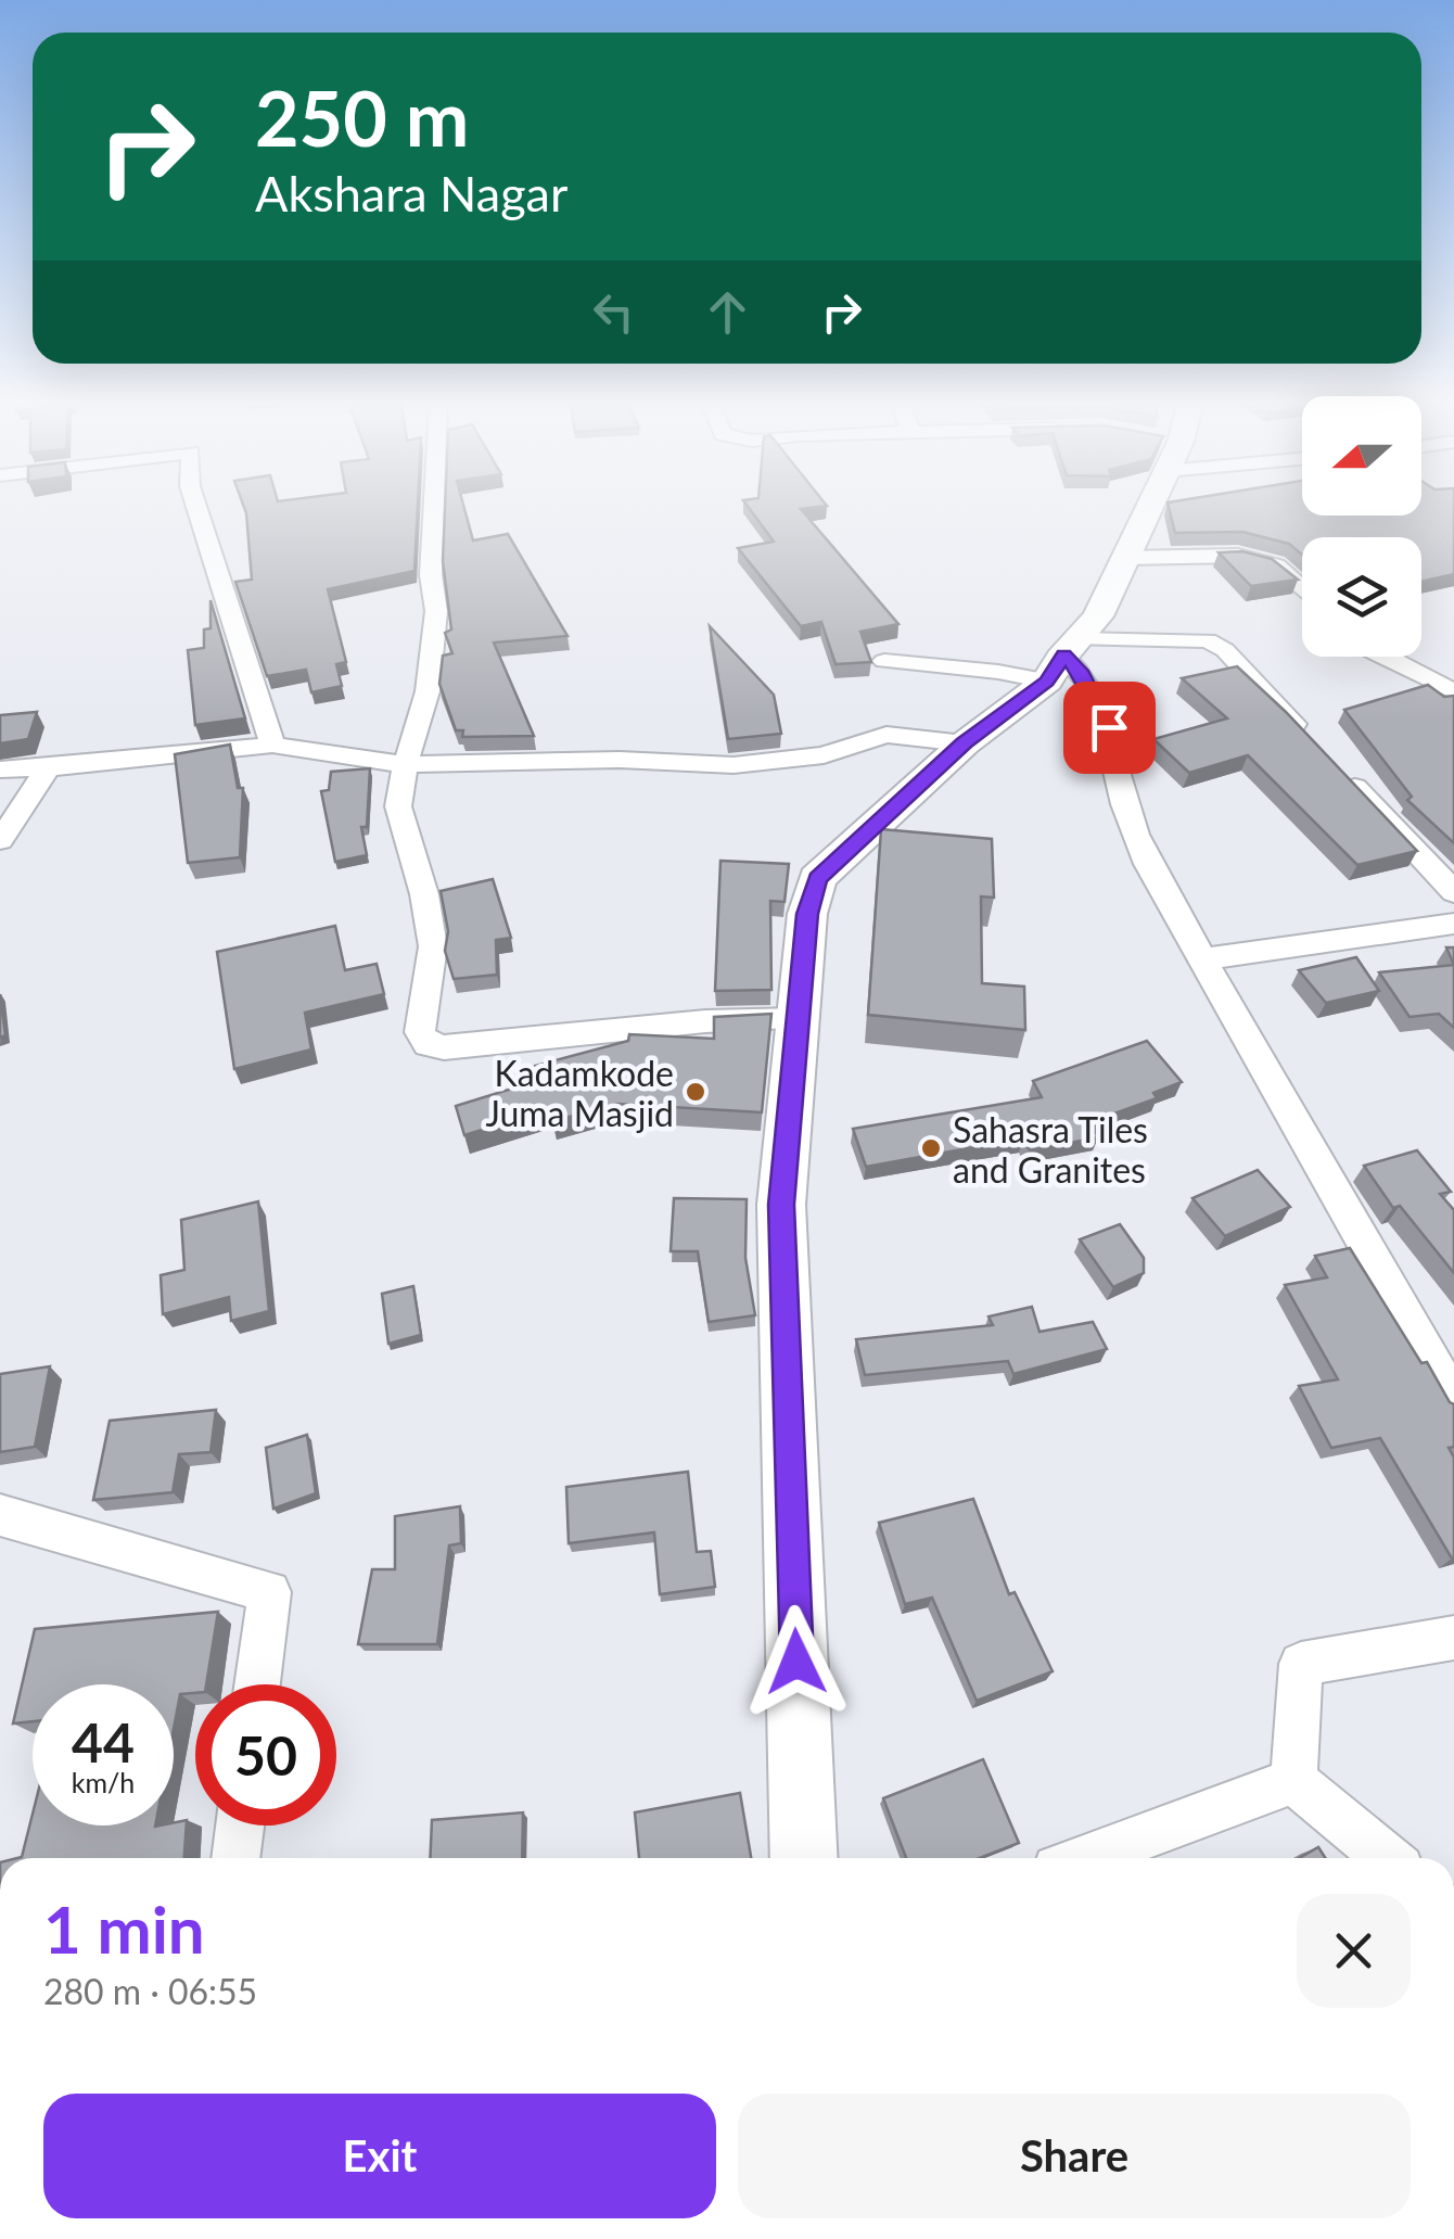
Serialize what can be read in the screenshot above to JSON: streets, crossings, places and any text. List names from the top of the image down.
{
  "places": ["Kadamkode Juma Masjid", "Sahasra Tiles and Granites"],
  "north": "left",
  "page": {
    "turn": ["250 m", "Akshara Nagar"],
    "speed": "44 km/h",
    "limit": "50",
    "heading": ["1 min", "280 m · 06:55"],
    "buttons": ["Exit", "Share"]
  }
}
